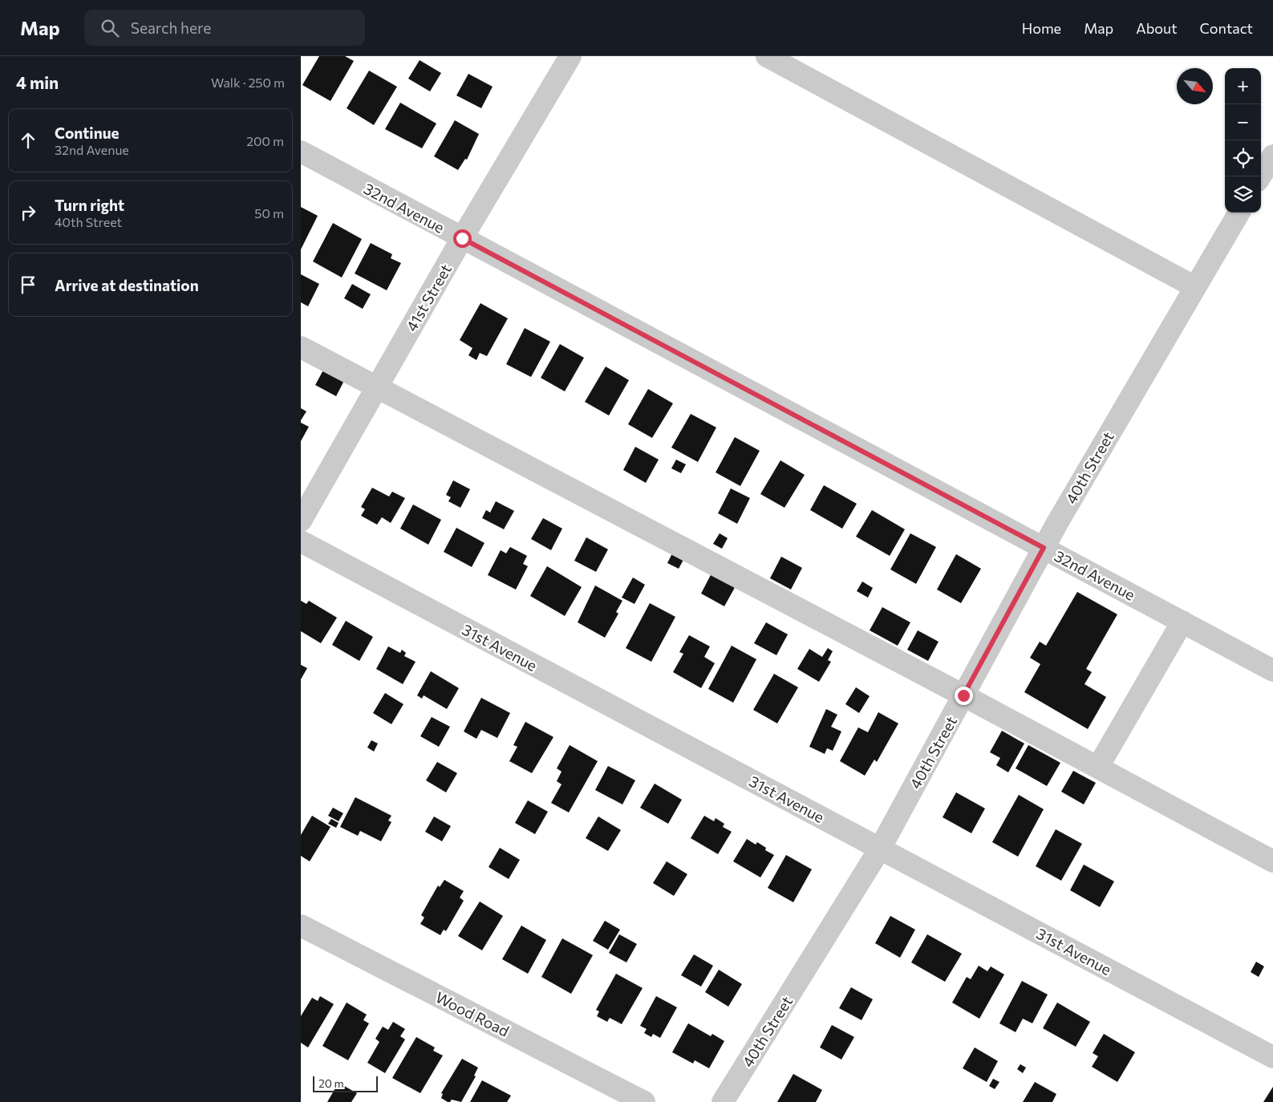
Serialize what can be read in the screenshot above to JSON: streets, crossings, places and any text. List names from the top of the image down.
{
  "streets": {
    "street": [
      "32nd Avenue",
      "41st Street",
      "40th Street",
      "31st Avenue",
      "Wood Road"
    ]
  },
  "crossings": [
    ["32nd Avenue", "41st Street"],
    ["32nd Avenue", "40th Street"],
    ["40th Street", "31st Avenue"]
  ],
  "scale_bar": "20 m",
  "north": "bottom right",
  "page": {
    "header": "Map",
    "search": "Search here",
    "nav": [
      "Home",
      "Map",
      "About",
      "Contact"
    ],
    "heading": ["4 min", "Walk · 250 m"],
    "map_buttons": ["+", "−"],
    "list": [
      ["Continue", "32nd Avenue", "200 m"],
      ["Turn right", "40th Street", "50 m"],
      "Arrive at destination"
    ],
    "scale": "20 m"
  }
}
